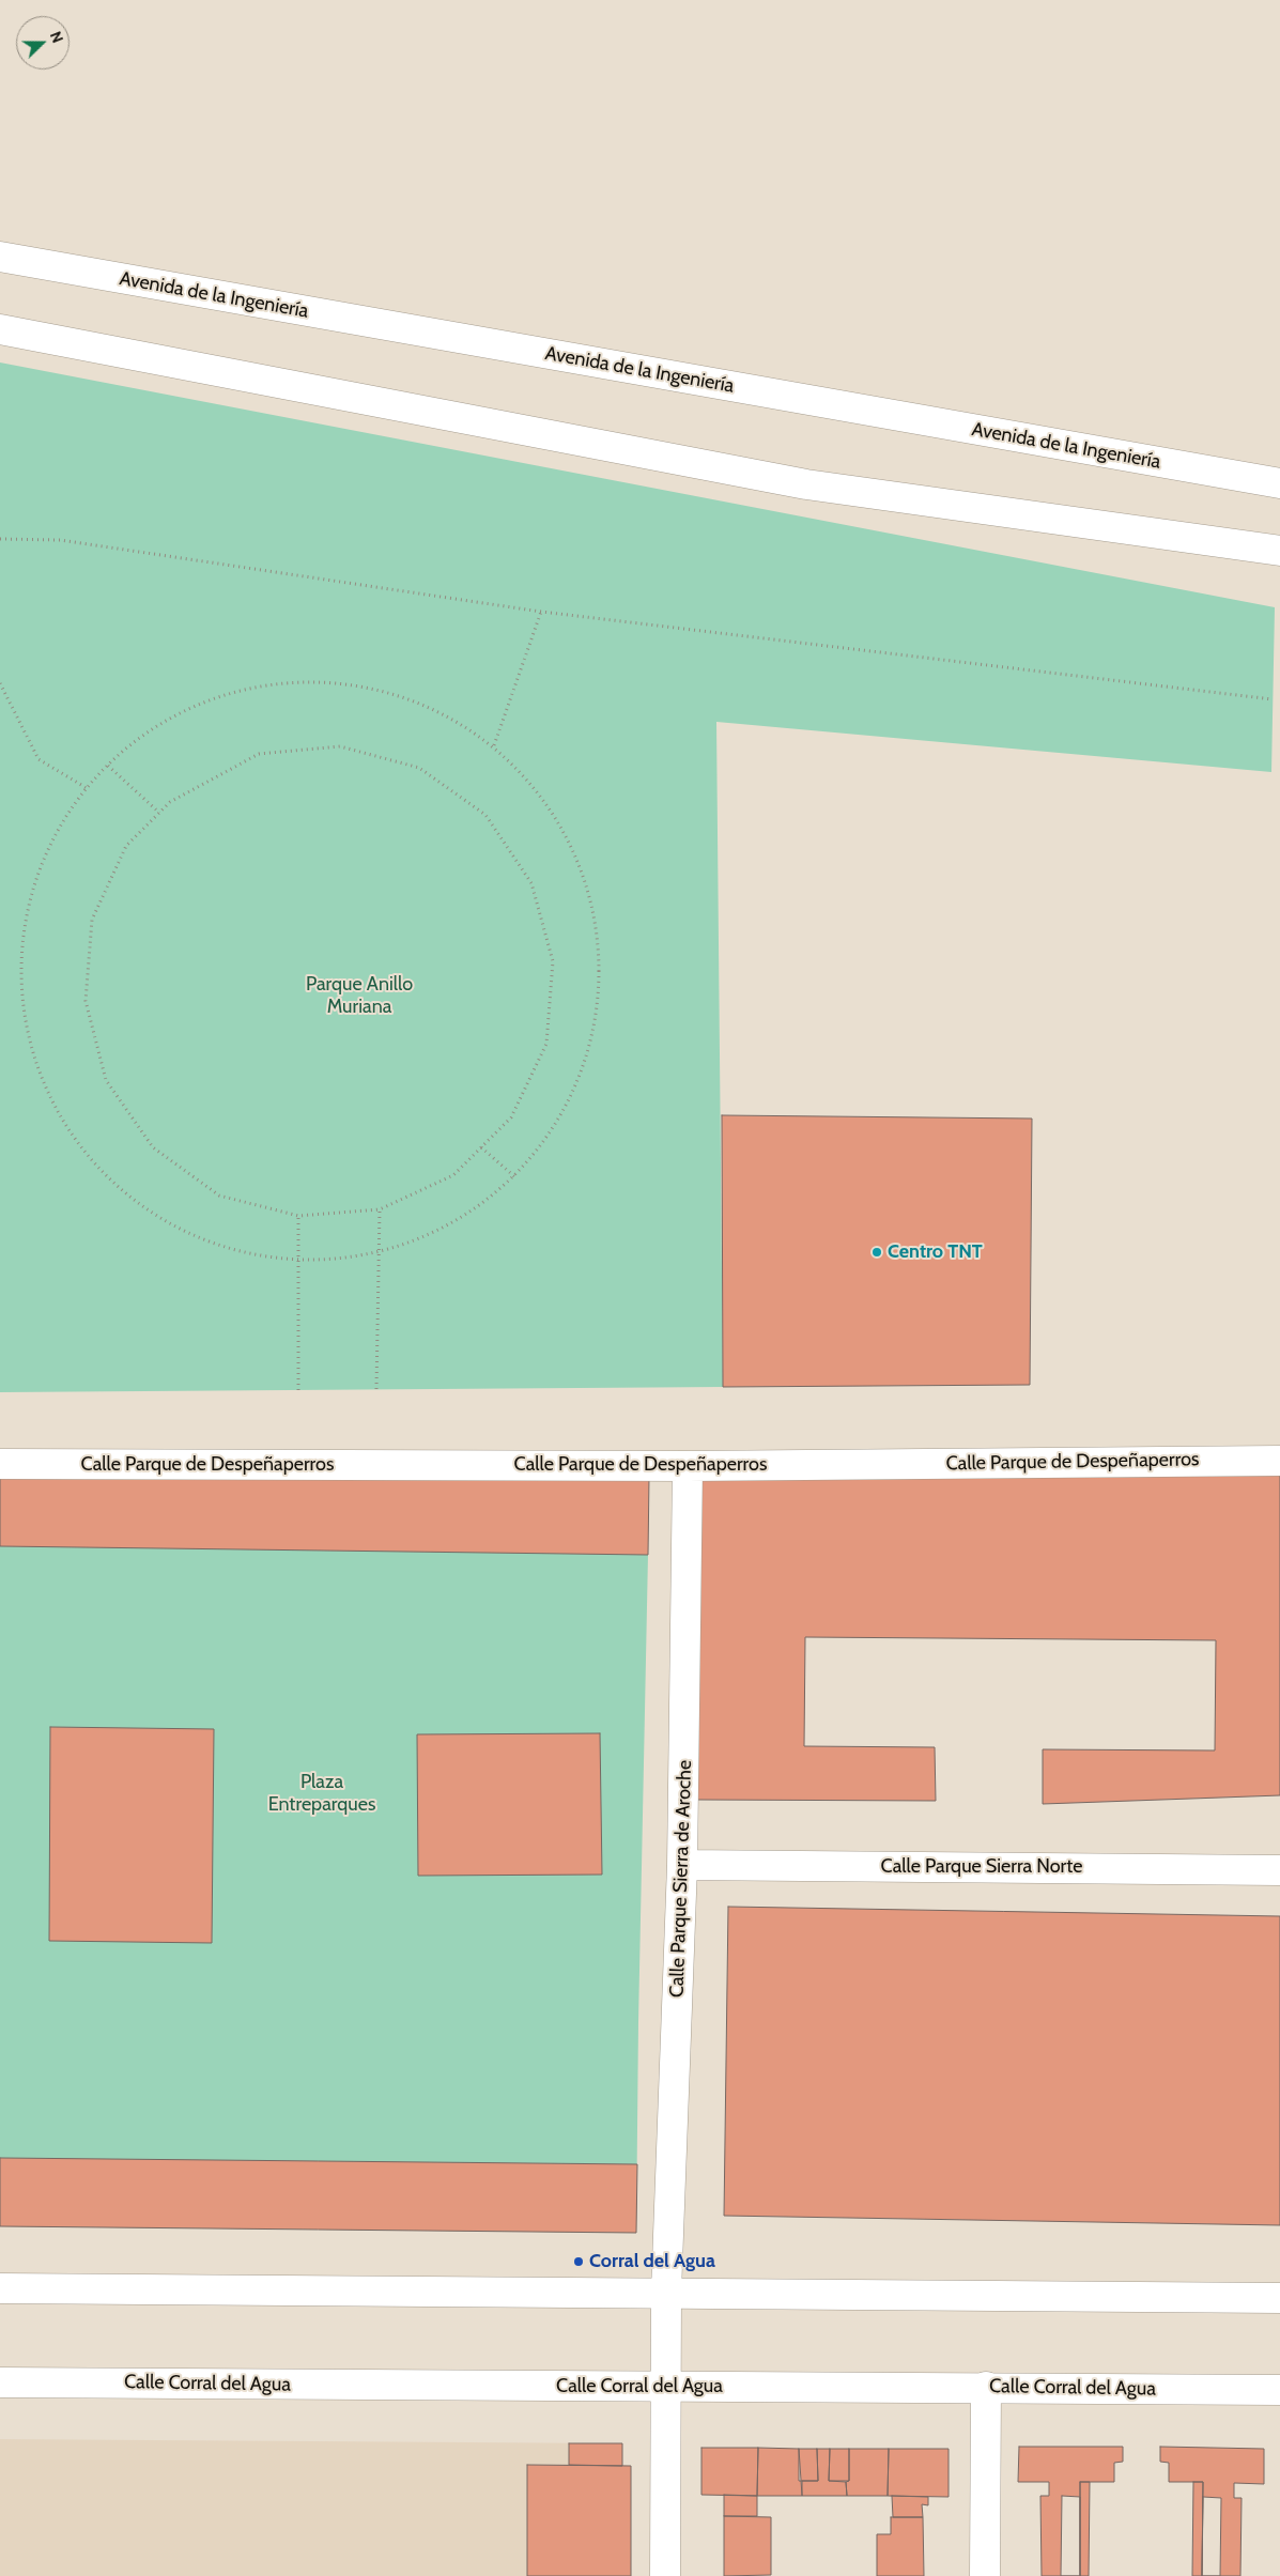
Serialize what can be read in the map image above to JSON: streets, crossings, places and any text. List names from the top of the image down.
{
  "streets": {
    "street": [
      "Avenida de la Ingeniería",
      "Calle Parque de Despeñaperros",
      "Calle Parque Sierra Norte",
      "Calle Parque Sierra de Aroche",
      "Calle Corral del Agua"
    ]
  },
  "crossings": [
    ["Calle Parque de Despeñaperros", "Calle Parque Sierra de Aroche"],
    ["Calle Parque Sierra Norte", "Calle Parque Sierra de Aroche"],
    ["Calle Parque Sierra de Aroche", "Calle Corral del Agua"]
  ],
  "parks": ["Parque Anillo Muriana", "Plaza Entreparques"],
  "places": ["Centro TNT", "Corral del Agua"],
  "north": "right"
}
